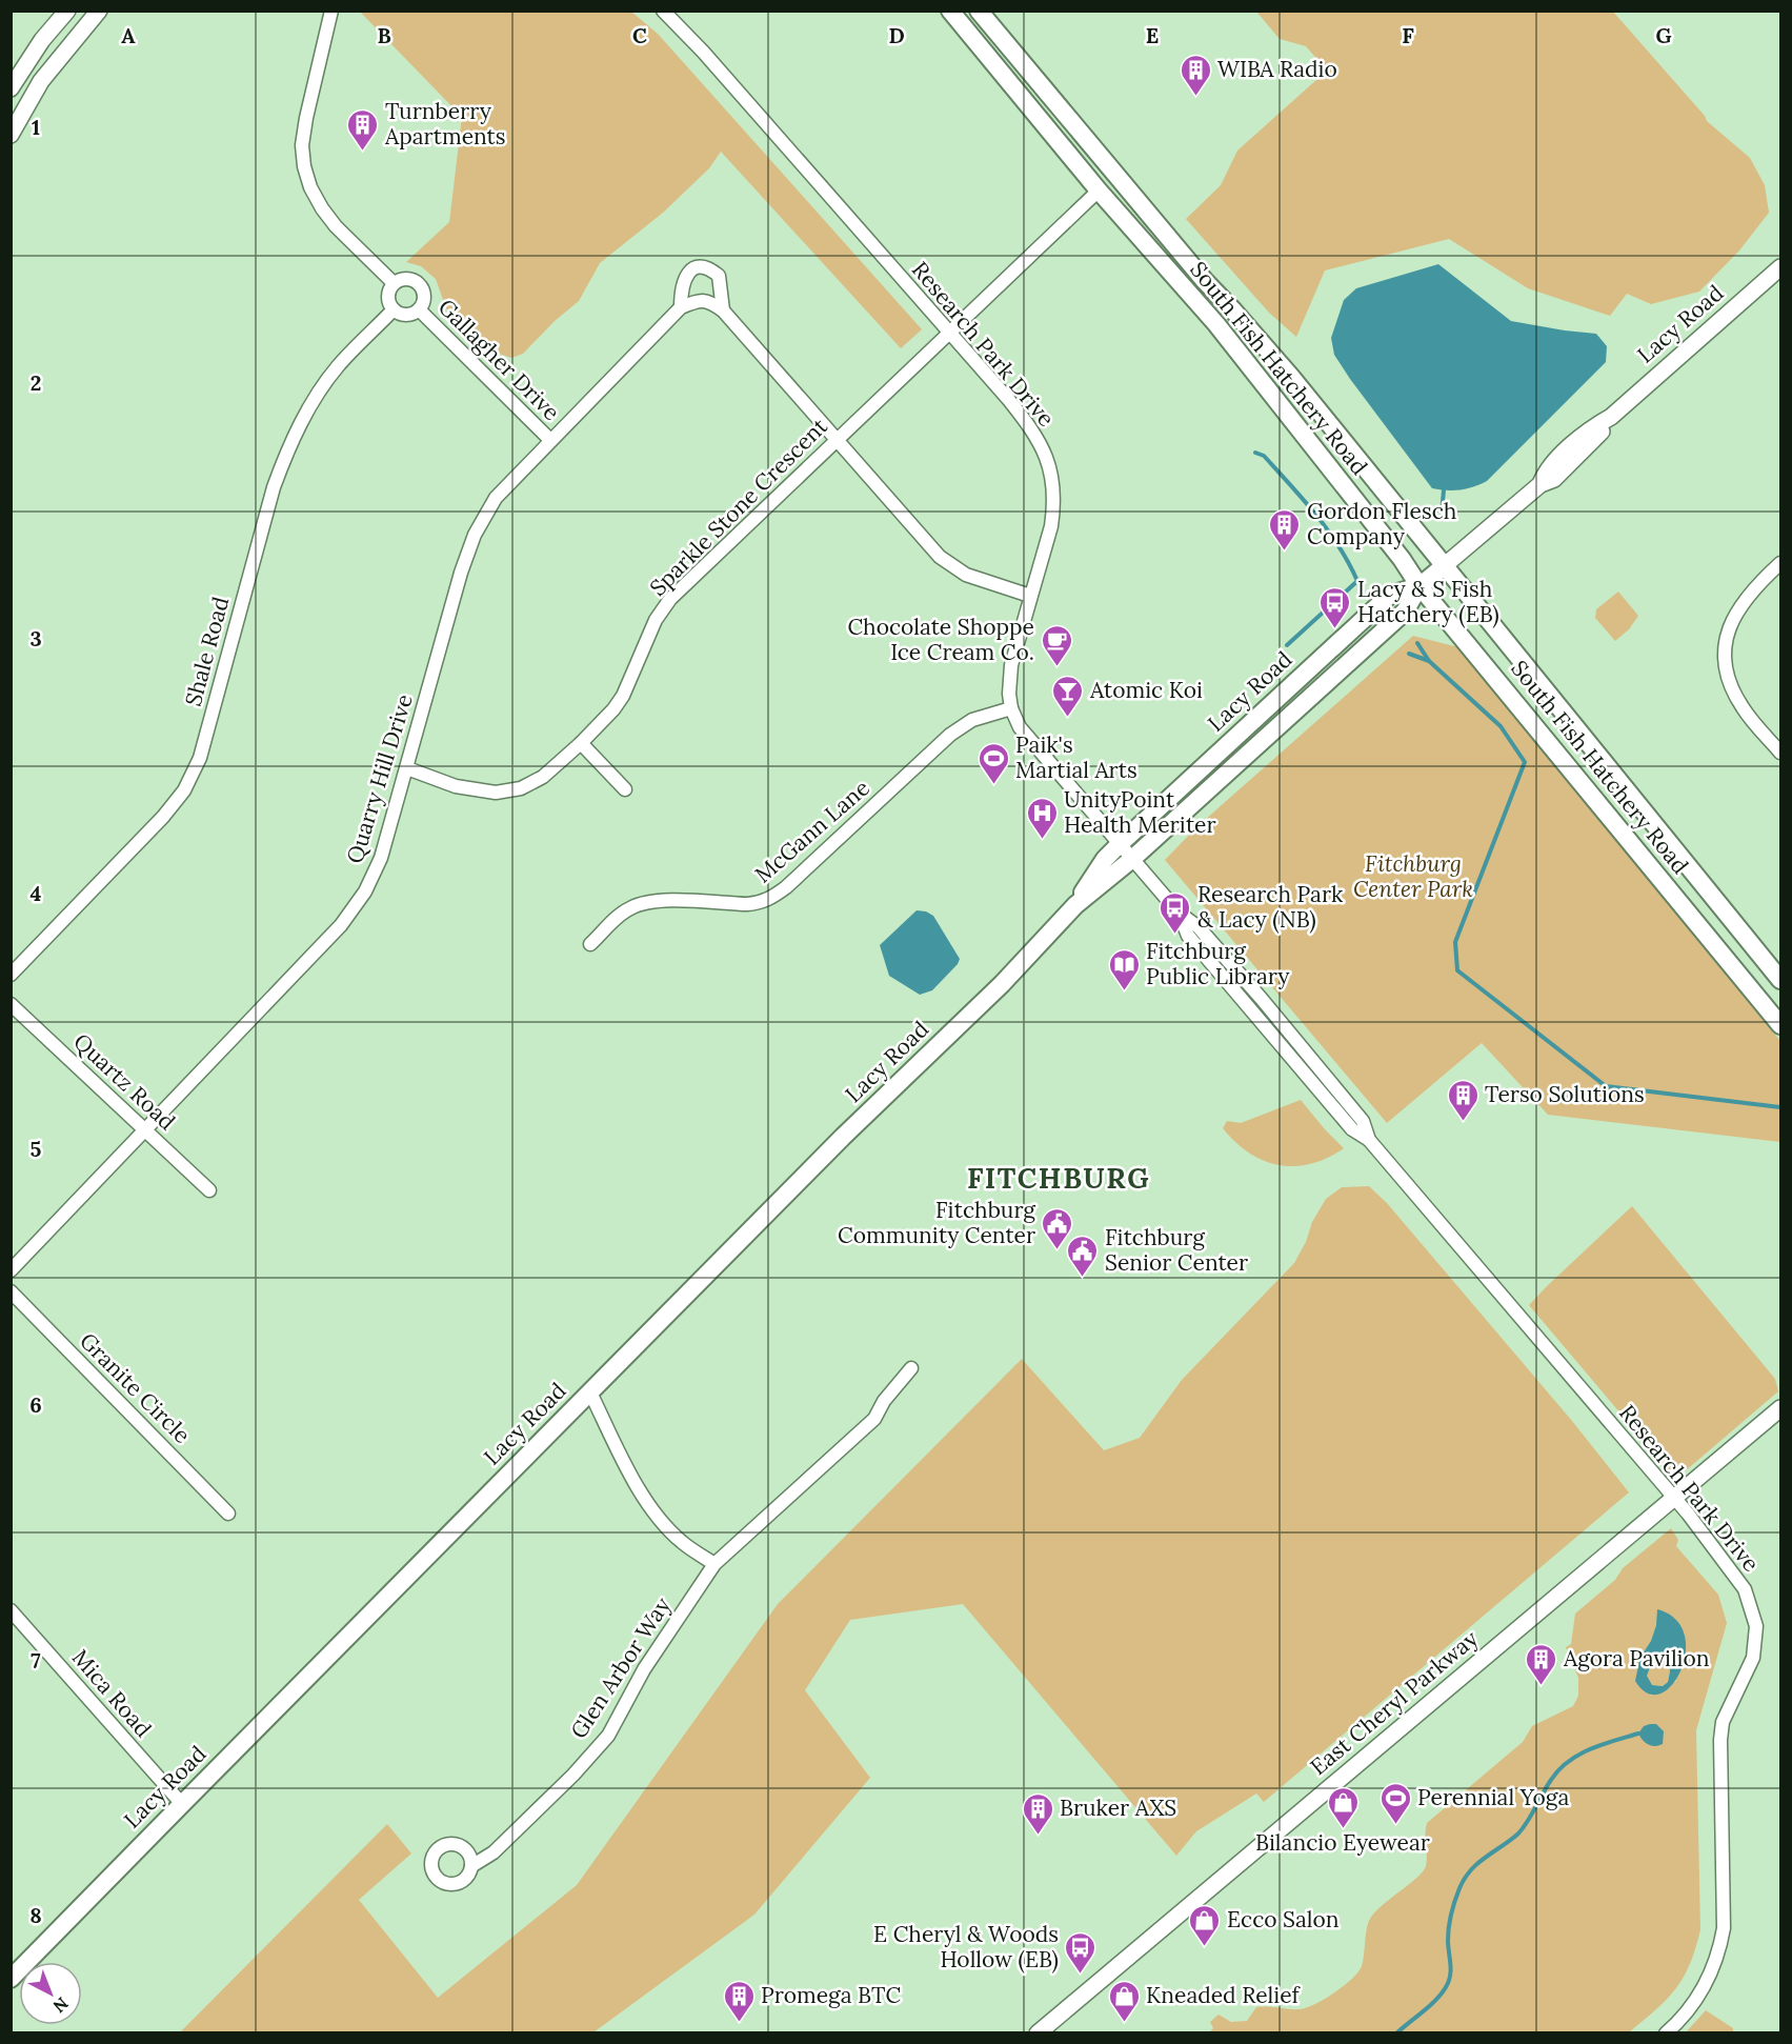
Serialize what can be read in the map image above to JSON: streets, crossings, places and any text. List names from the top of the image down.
{
  "streets": {
    "main road": ["Lacy Road", "South Fish Hatchery Road"],
    "street": [
      "Research Park Drive",
      "Gallagher Drive",
      "Sparkle Stone Crescent",
      "Shale Road",
      "Quarry Hill Drive",
      "McGann Lane",
      "Quartz Road",
      "Granite Circle",
      "Glen Arbor Way",
      "Mica Road",
      "East Cheryl Parkway"
    ]
  },
  "crossings": [
    ["Lacy Road", "Research Park Drive"],
    ["Lacy Road", "South Fish Hatchery Road"],
    ["Lacy Road", "Mica Road"],
    ["Research Park Drive", "Sparkle Stone Crescent"],
    ["Research Park Drive", "McGann Lane"],
    ["Research Park Drive", "East Cheryl Parkway"],
    ["Gallagher Drive", "Shale Road"],
    ["Gallagher Drive", "Quarry Hill Drive"],
    ["South Fish Hatchery Road", "Sparkle Stone Crescent"],
    ["Sparkle Stone Crescent", "Quarry Hill Drive"],
    ["Quarry Hill Drive", "Quartz Road"]
  ],
  "districts": ["FITCHBURG"],
  "parks": ["Fitchburg Center Park"],
  "places": {
    "building": [
      "WIBA Radio",
      "Turnberry Apartments",
      "Gordon Flesch Company",
      "Terso Solutions",
      "Agora Pavilion",
      "Bruker AXS",
      "Promega BTC"
    ],
    "bus stop": ["Lacy & S Fish Hatchery (EB)", "Research Park & Lacy (NB)", "E Cheryl & Woods Hollow (EB)"],
    "cafe": ["Chocolate Shoppe Ice Cream Co."],
    "bar": ["Atomic Koi"],
    "sports": ["Paik's Martial Arts", "Perennial Yoga"],
    "hospital": ["UnityPoint Health Meriter"],
    "library": ["Fitchburg Public Library"],
    "public building": ["Fitchburg Community Center", "Fitchburg Senior Center"],
    "shop": ["Bilancio Eyewear", "Ecco Salon", "Kneaded Relief"]
  },
  "north": "bottom right",
  "grid": {
    "columns": [
      "A",
      "B",
      "C",
      "D",
      "E",
      "F",
      "G"
    ],
    "rows": [
      "1",
      "2",
      "3",
      "4",
      "5",
      "6",
      "7",
      "8"
    ]
  }
}
